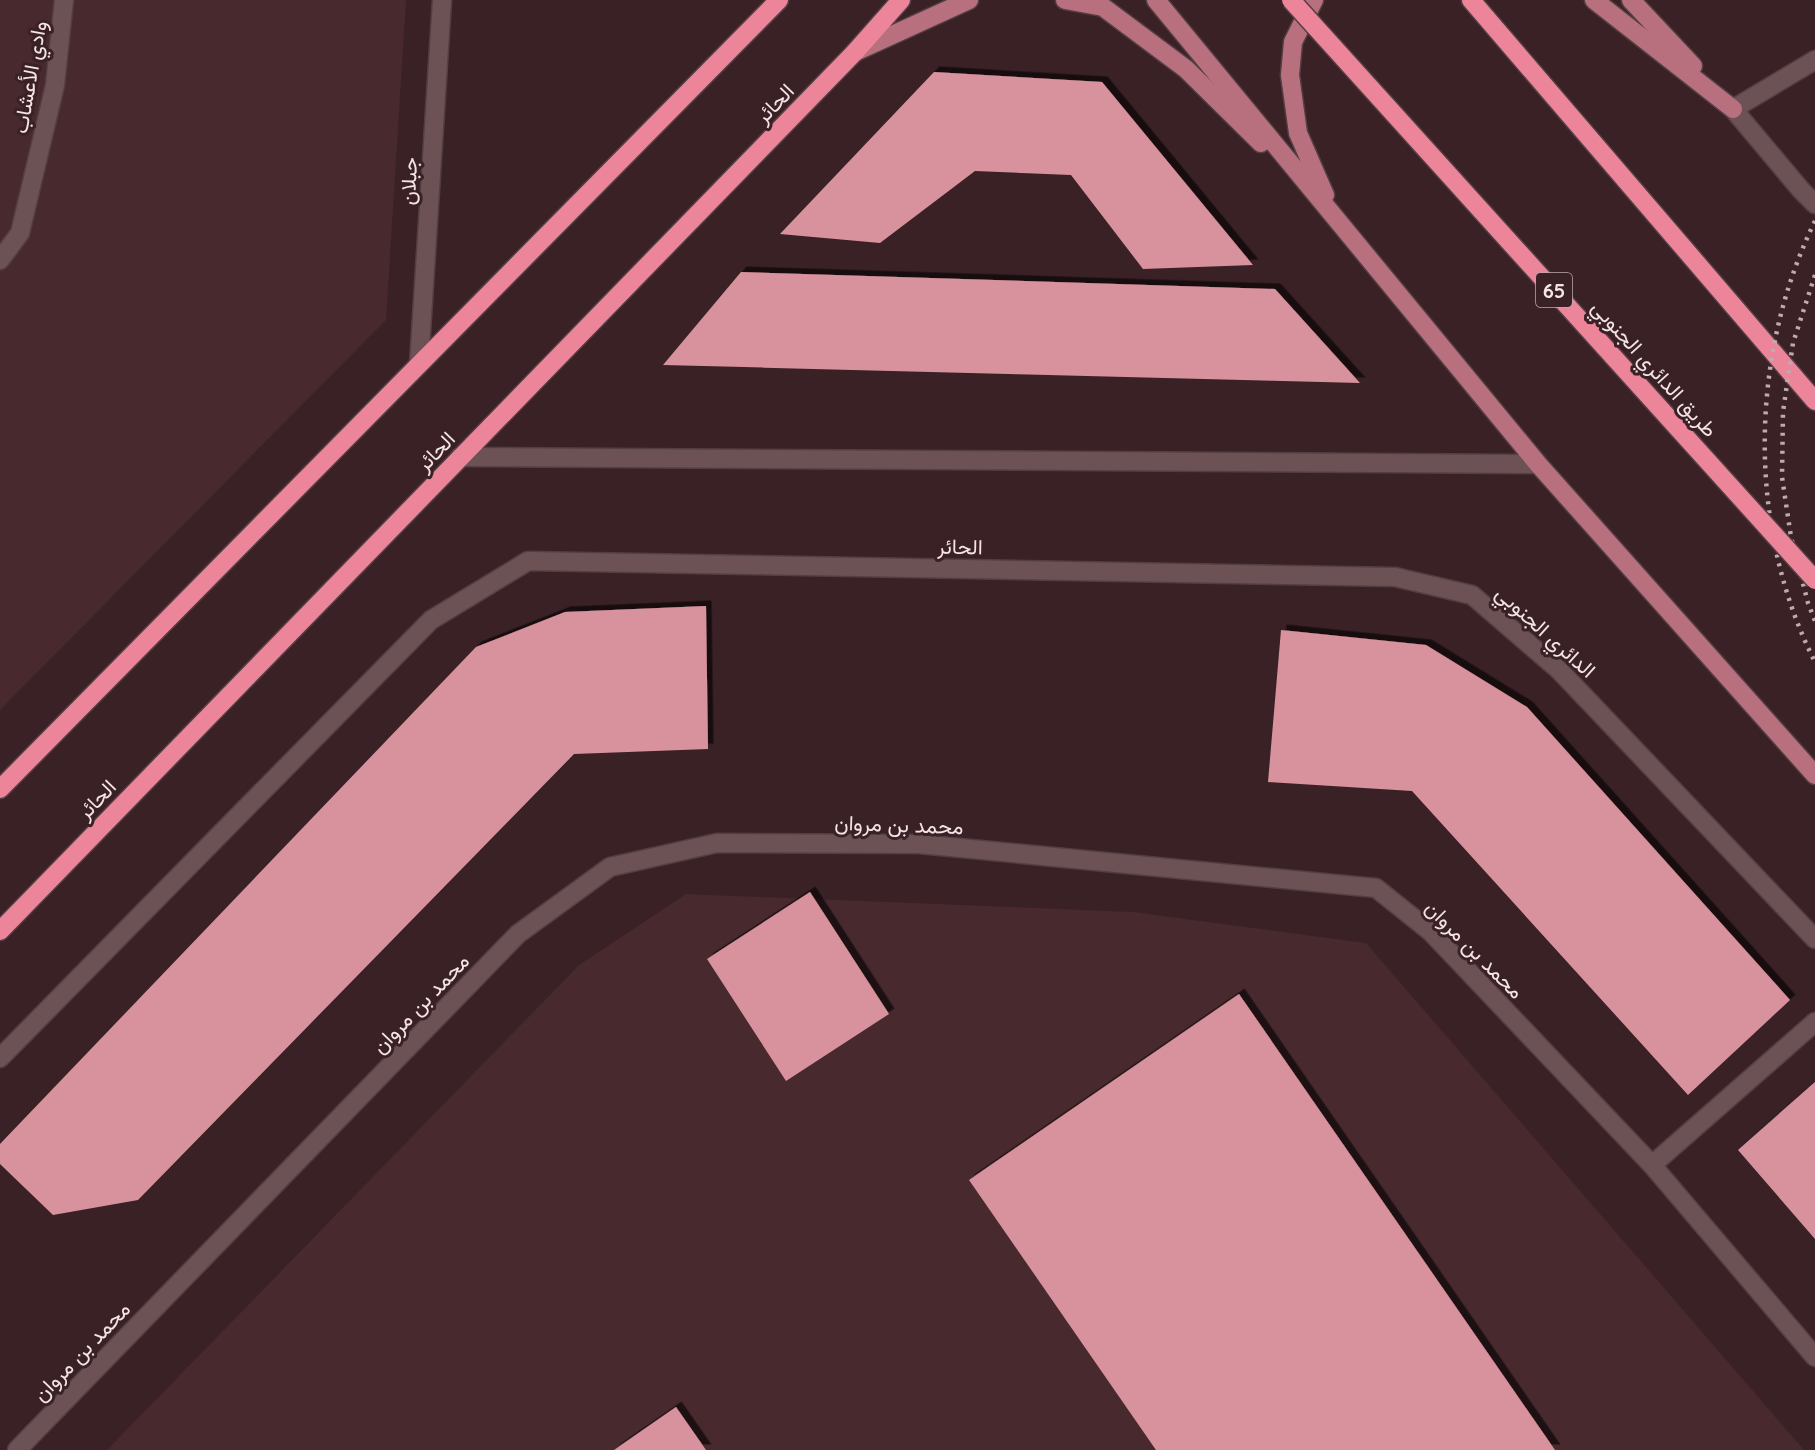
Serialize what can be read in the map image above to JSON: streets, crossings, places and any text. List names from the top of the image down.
{
  "streets": {
    "highway": ["الحائر", "65", "طريق الدائري الجنوبي"],
    "street": [
      "وادي الأعشاب",
      "جبلان",
      "الدائري الجنوبي",
      "محمد بن مروان"
    ]
  },
  "crossings": [
    ["الحائر", "الدائري الجنوبي"]
  ]
}
